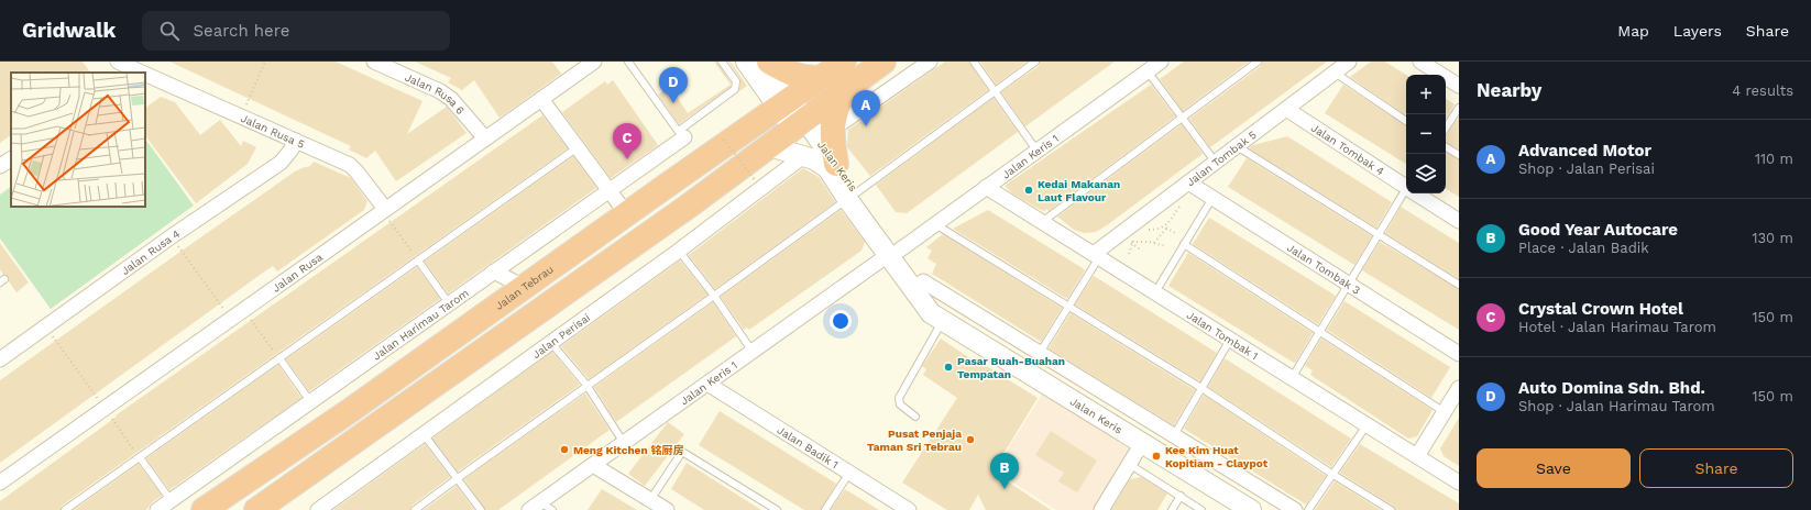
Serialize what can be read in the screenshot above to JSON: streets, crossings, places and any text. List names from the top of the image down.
{
  "streets": {
    "highway": ["Jalan Tebrau"],
    "street": [
      "Jalan Rusa 6",
      "Jalan Rusa 5",
      "Jalan Tombak 4",
      "Jalan Keris 1",
      "Jalan Tombak 5",
      "Jalan Keris",
      "Jalan Rusa 4",
      "Jalan Tombak 3",
      "Jalan Rusa",
      "Jalan Harimau Tarom",
      "Jalan Tombak 1",
      "Jalan Perisai",
      "Jalan Badik 1"
    ]
  },
  "crossings": [
    ["Jalan Rusa 6", "Jalan Rusa"],
    ["Jalan Rusa 5", "Jalan Rusa 4"],
    ["Jalan Rusa 5", "Jalan Rusa"],
    ["Jalan Tombak 4", "Jalan Tombak 5"],
    ["Jalan Keris 1", "Jalan Keris"],
    ["Jalan Keris 1", "Jalan Tombak 1"],
    ["Jalan Keris 1", "Jalan Badik 1"],
    ["Jalan Tombak 5", "Jalan Tombak 3"],
    ["Jalan Tombak 5", "Jalan Tombak 1"],
    ["Jalan Keris", "Jalan Tebrau"],
    ["Jalan Keris", "Jalan Perisai"]
  ],
  "places": [
    "Kedai Makanan Laut Flavour",
    "Pasar Buah-Buahan Tempatan",
    "Pusat Penjaja Taman Sri Tebrau",
    "Meng Kitchen 铭厨房",
    "Kee Kim Huat Kopitiam - Claypot"
  ],
  "page": {
    "header": "Gridwalk",
    "search": "Search here",
    "nav": ["Map", "Layers", "Share"],
    "heading": ["Nearby", "4 results"],
    "pins": [
      "D",
      "A",
      "C",
      "B"
    ],
    "map_buttons": ["+", "−"],
    "list": [
      {
        "mark": "A",
        "name": "Advanced Motor",
        "note": "Shop · Jalan Perisai",
        "value": "110 m"
      },
      {
        "mark": "B",
        "name": "Good Year Autocare",
        "note": "Place · Jalan Badik",
        "value": "130 m"
      },
      {
        "mark": "C",
        "name": "Crystal Crown Hotel",
        "note": "Hotel · Jalan Harimau Tarom",
        "value": "150 m"
      },
      {
        "mark": "D",
        "name": "Auto Domina Sdn. Bhd.",
        "note": "Shop · Jalan Harimau Tarom",
        "value": "150 m"
      }
    ],
    "buttons": ["Save", "Share"]
  }
}
